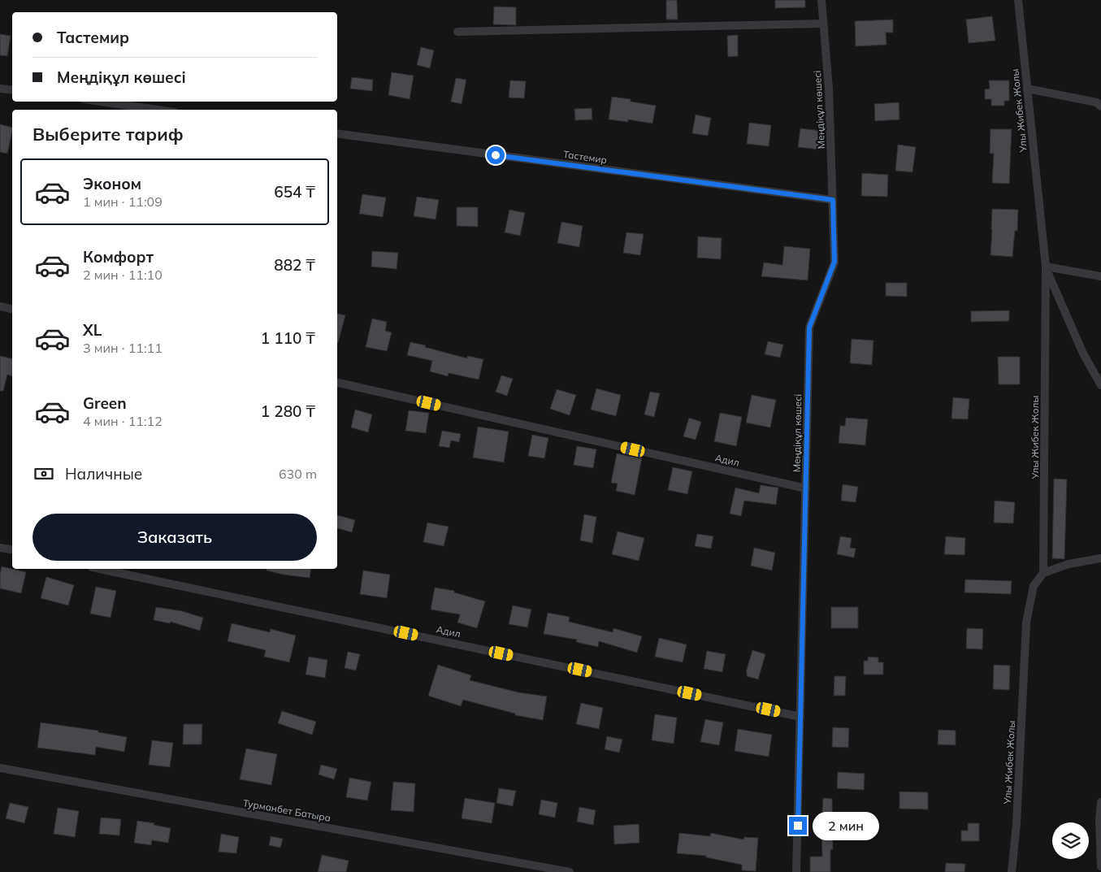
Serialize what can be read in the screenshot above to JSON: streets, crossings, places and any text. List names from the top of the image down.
{
  "streets": {
    "street": [
      "Меңдіқұл көшесі",
      "Улы Жибек Жолы",
      "Тастемир",
      "Адил",
      "Турманбет Батыра"
    ]
  },
  "crossings": [
    ["Меңдіқұл көшесі", "Тастемир"],
    ["Меңдіқұл көшесі", "Адил"]
  ],
  "page": {
    "banner": ["Тастемир", "Меңдіқұл көшесі"],
    "heading": "Выберите тариф",
    "list": [
      {
        "name": "Эконом",
        "note": "1 мин · 11:09",
        "value": "654 ₸"
      },
      {
        "name": "Комфорт",
        "note": "2 мин · 11:10",
        "value": "882 ₸"
      },
      {
        "name": "XL",
        "note": "3 мин · 11:11",
        "value": "1 110 ₸"
      },
      {
        "name": "Green",
        "note": "4 мин · 11:12",
        "value": "1 280 ₸"
      }
    ],
    "pay": ["Наличные", "630 m"],
    "buttons": "Заказать",
    "bubble": "2 мин"
  }
}
